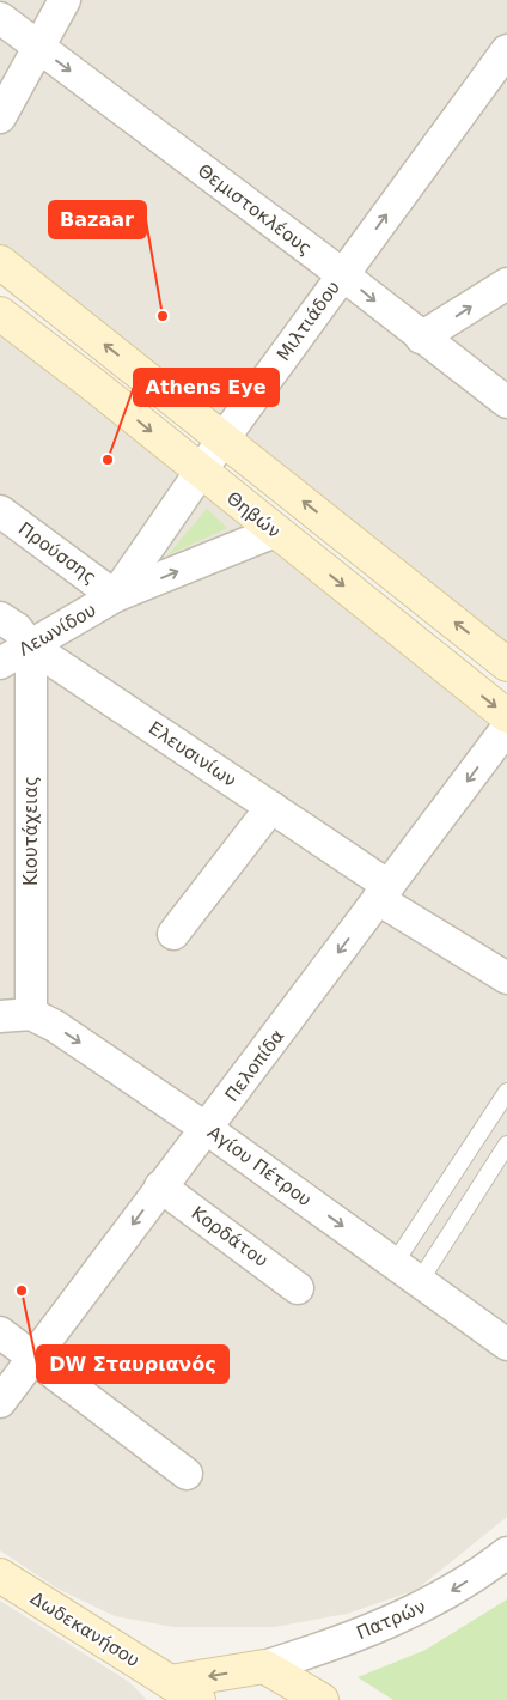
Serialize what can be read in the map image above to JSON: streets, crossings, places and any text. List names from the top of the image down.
{
  "streets": {
    "main road": ["Θηβών", "Δωδεκανήσου"],
    "street": [
      "Θεμιστοκλέους",
      "Μιλτιάδου",
      "Προύσσης",
      "Λεωνίδου",
      "Ελευσινίων",
      "Κιουτάχειας",
      "Πελοπίδα",
      "Αγίου Πέτρου",
      "Κορδάτου",
      "Πατρών"
    ]
  },
  "crossings": [
    ["Θεμιστοκλέους", "Μιλτιάδου"],
    ["Μιλτιάδου", "Θηβών"],
    ["Μιλτιάδου", "Προύσσης"],
    ["Μιλτιάδου", "Λεωνίδου"],
    ["Θηβών", "Λεωνίδου"],
    ["Προύσσης", "Λεωνίδου"],
    ["Λεωνίδου", "Ελευσινίων"],
    ["Λεωνίδου", "Κιουτάχειας"],
    ["Ελευσινίων", "Κιουτάχειας"],
    ["Ελευσινίων", "Πελοπίδα"],
    ["Κιουτάχειας", "Αγίου Πέτρου"],
    ["Πελοπίδα", "Αγίου Πέτρου"],
    ["Πελοπίδα", "Κορδάτου"]
  ],
  "one_way": [
    "Θεμιστοκλέους",
    "Λεωνίδου",
    "Πελοπίδα",
    "Αγίου Πέτρου",
    "Πατρών"
  ],
  "places": ["Bazaar", "Athens Eye", "DW Σταυριανός"]
}
